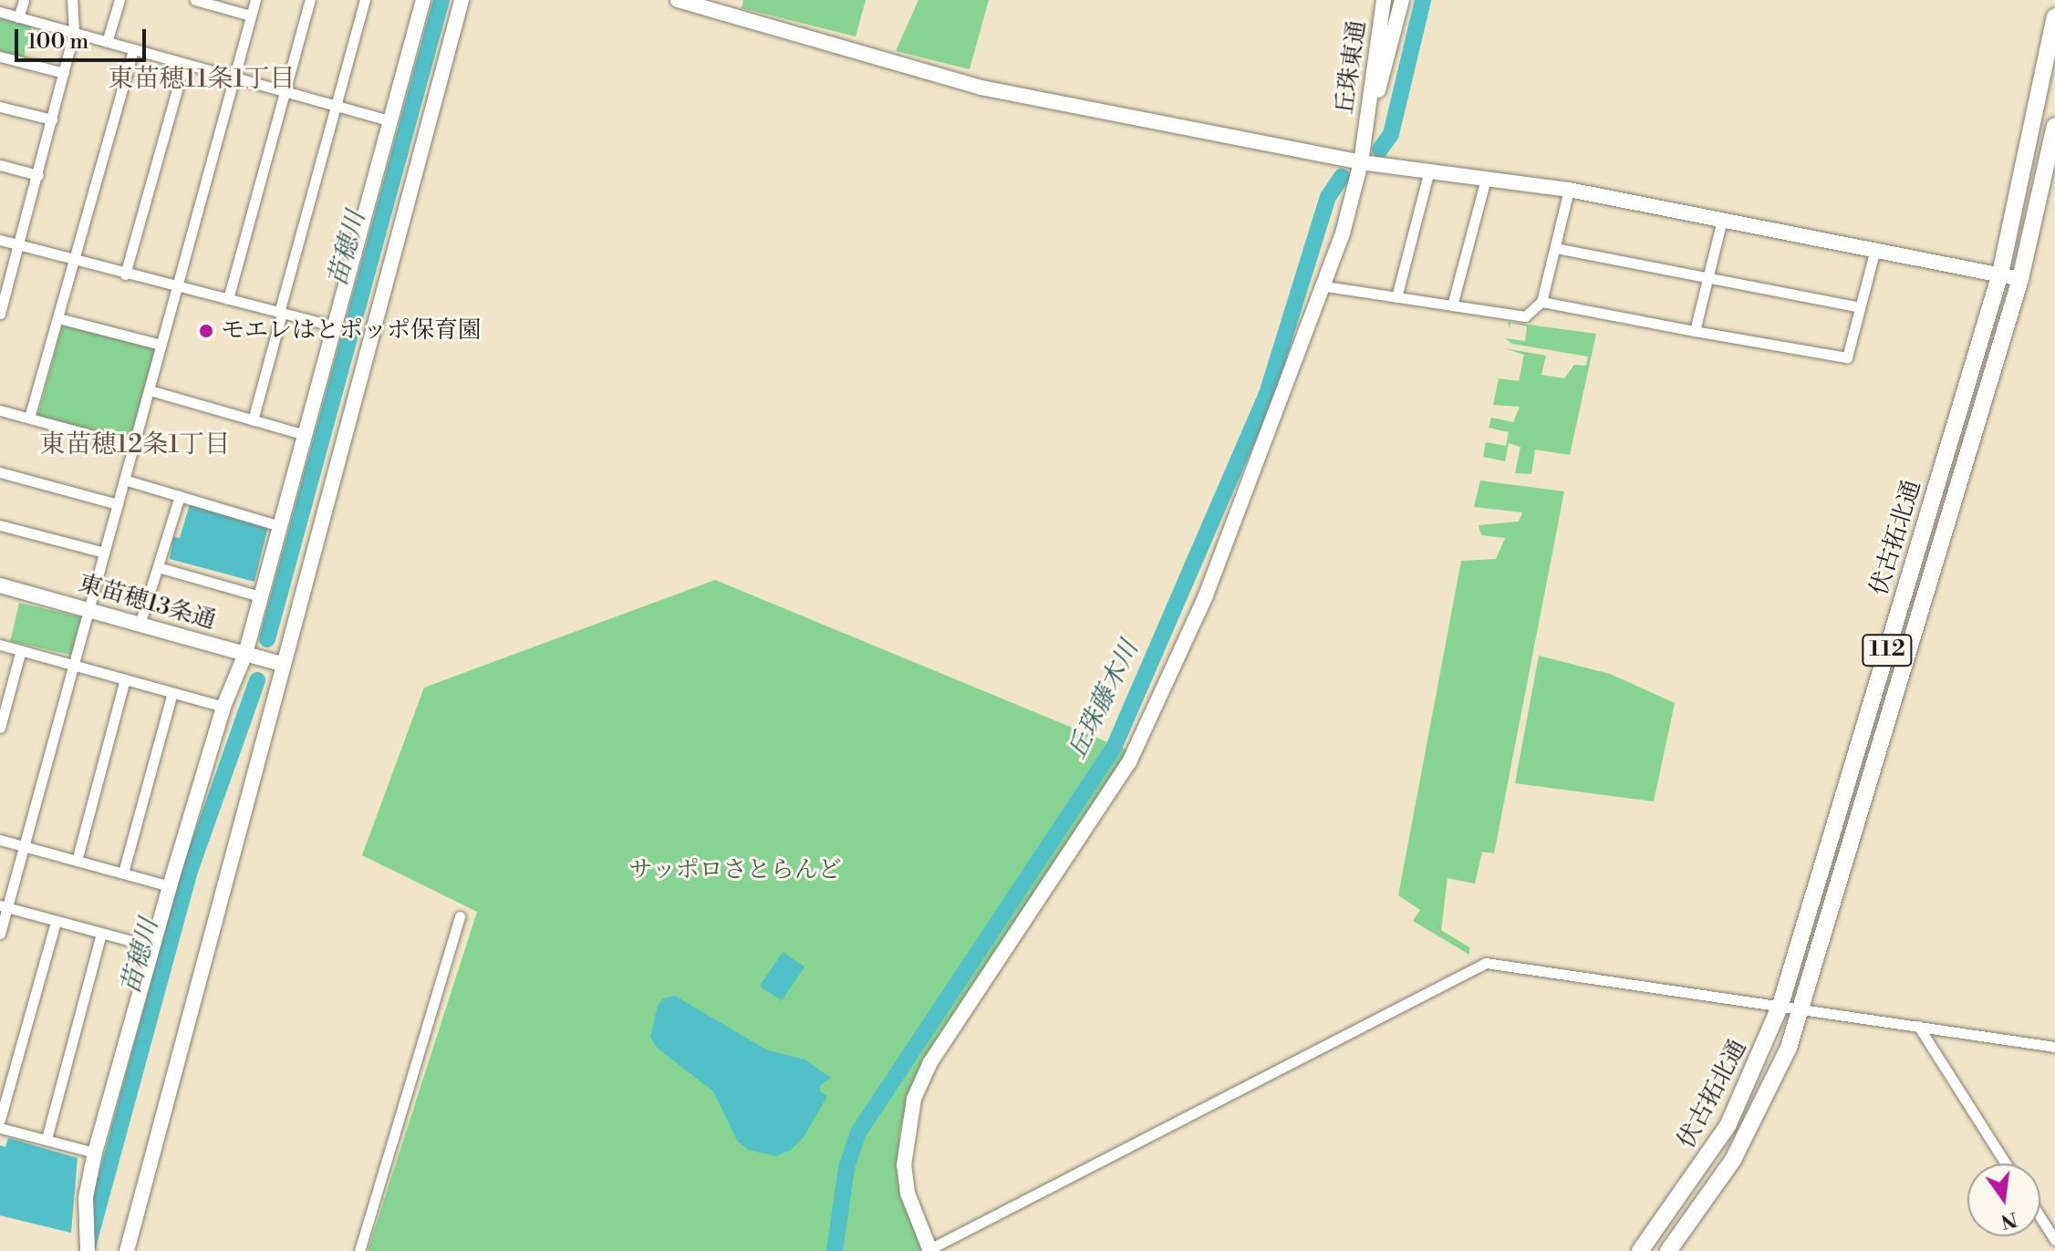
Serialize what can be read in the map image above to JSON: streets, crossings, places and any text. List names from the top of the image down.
{
  "streets": {
    "main road": ["伏古拓北通", "112"],
    "street": ["丘珠東通", "東苗穂13条通"]
  },
  "districts": ["東苗穂11条1丁目", "東苗穂12条1丁目"],
  "water": ["苗穂川", "丘珠藤木川"],
  "parks": ["サッポロさとらんど"],
  "places": ["モエレはとポッポ保育園"],
  "scale_bar": "100 m",
  "north": "bottom"
}
